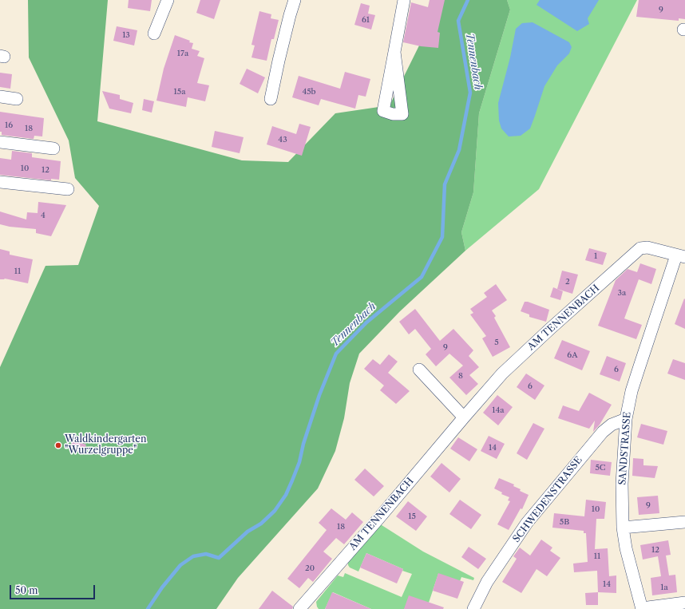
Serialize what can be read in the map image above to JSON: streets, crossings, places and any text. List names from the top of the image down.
{
  "streets": {
    "street": ["AM TENNENBACH", "SANDSTRASSE", "SCHWEDENSTRASSE"]
  },
  "crossings": [
    ["AM TENNENBACH", "SANDSTRASSE"],
    ["SANDSTRASSE", "SCHWEDENSTRASSE"]
  ],
  "water": ["Tennenbach"],
  "places": ["Waldkindergarten \"Wurzelgruppe\""],
  "house_numbers": [
    "9",
    "61",
    "13",
    "17a",
    "15a",
    "45b",
    "16",
    "18",
    "43",
    "10",
    "12",
    "4",
    "1",
    "11",
    "2",
    "3a",
    "5",
    "9",
    "6A",
    "6",
    "8",
    "6",
    "14a",
    "14",
    "5C",
    "9",
    "10",
    "15",
    "5B",
    "18",
    "12",
    "11",
    "20",
    "14",
    "1a"
  ],
  "scale_bar": "50 m"
}
